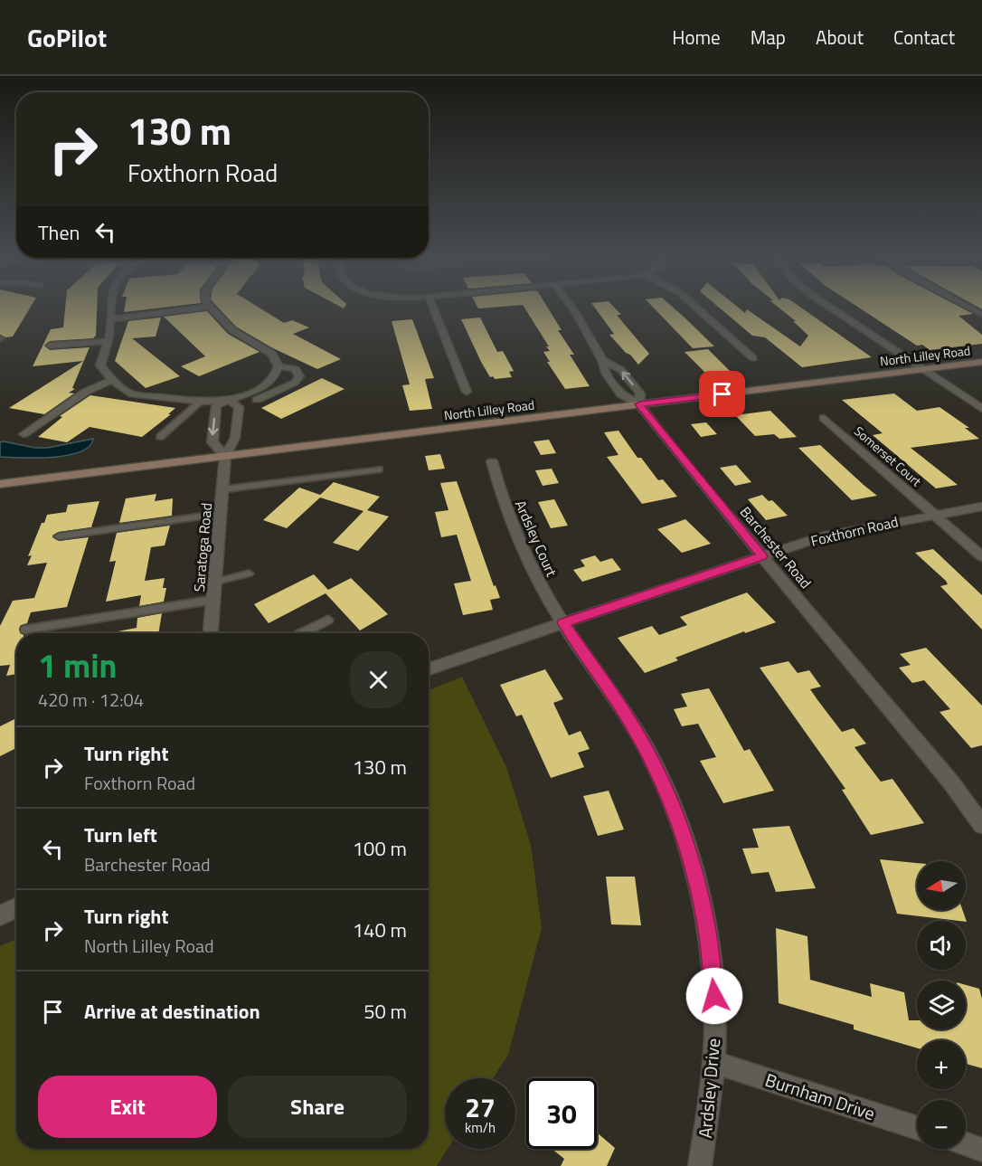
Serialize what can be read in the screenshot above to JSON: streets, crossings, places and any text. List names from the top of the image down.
{
  "streets": {
    "street": [
      "North Lilley Road",
      "Somerset Court",
      "Foxthorn Road",
      "Ardsley Court",
      "Saratoga Road",
      "Barchester Road",
      "Ardsley Drive",
      "Burnham Drive"
    ]
  },
  "crossings": [
    ["North Lilley Road", "Saratoga Road"],
    ["North Lilley Road", "Barchester Road"],
    ["Somerset Court", "Foxthorn Road"],
    ["Foxthorn Road", "Ardsley Court"],
    ["Foxthorn Road", "Barchester Road"],
    ["Foxthorn Road", "Ardsley Drive"],
    ["Ardsley Court", "Ardsley Drive"],
    ["Ardsley Drive", "Burnham Drive"]
  ],
  "north": "left",
  "page": {
    "header": "GoPilot",
    "nav": [
      "Home",
      "Map",
      "About",
      "Contact"
    ],
    "turn": ["130 m", "Foxthorn Road"],
    "then": "Then",
    "heading": ["1 min", "420 m · 12:04"],
    "list": [
      {
        "name": "Turn right",
        "note": "Foxthorn Road",
        "value": "130 m"
      },
      {
        "name": "Turn left",
        "note": "Barchester Road",
        "value": "100 m"
      },
      {
        "name": "Turn right",
        "note": "North Lilley Road",
        "value": "140 m"
      },
      {
        "name": "Arrive at destination",
        "value": "50 m"
      }
    ],
    "map_buttons": ["+", "−"],
    "buttons": ["Exit", "Share"],
    "speed": "27 km/h",
    "limit": "30"
  }
}
